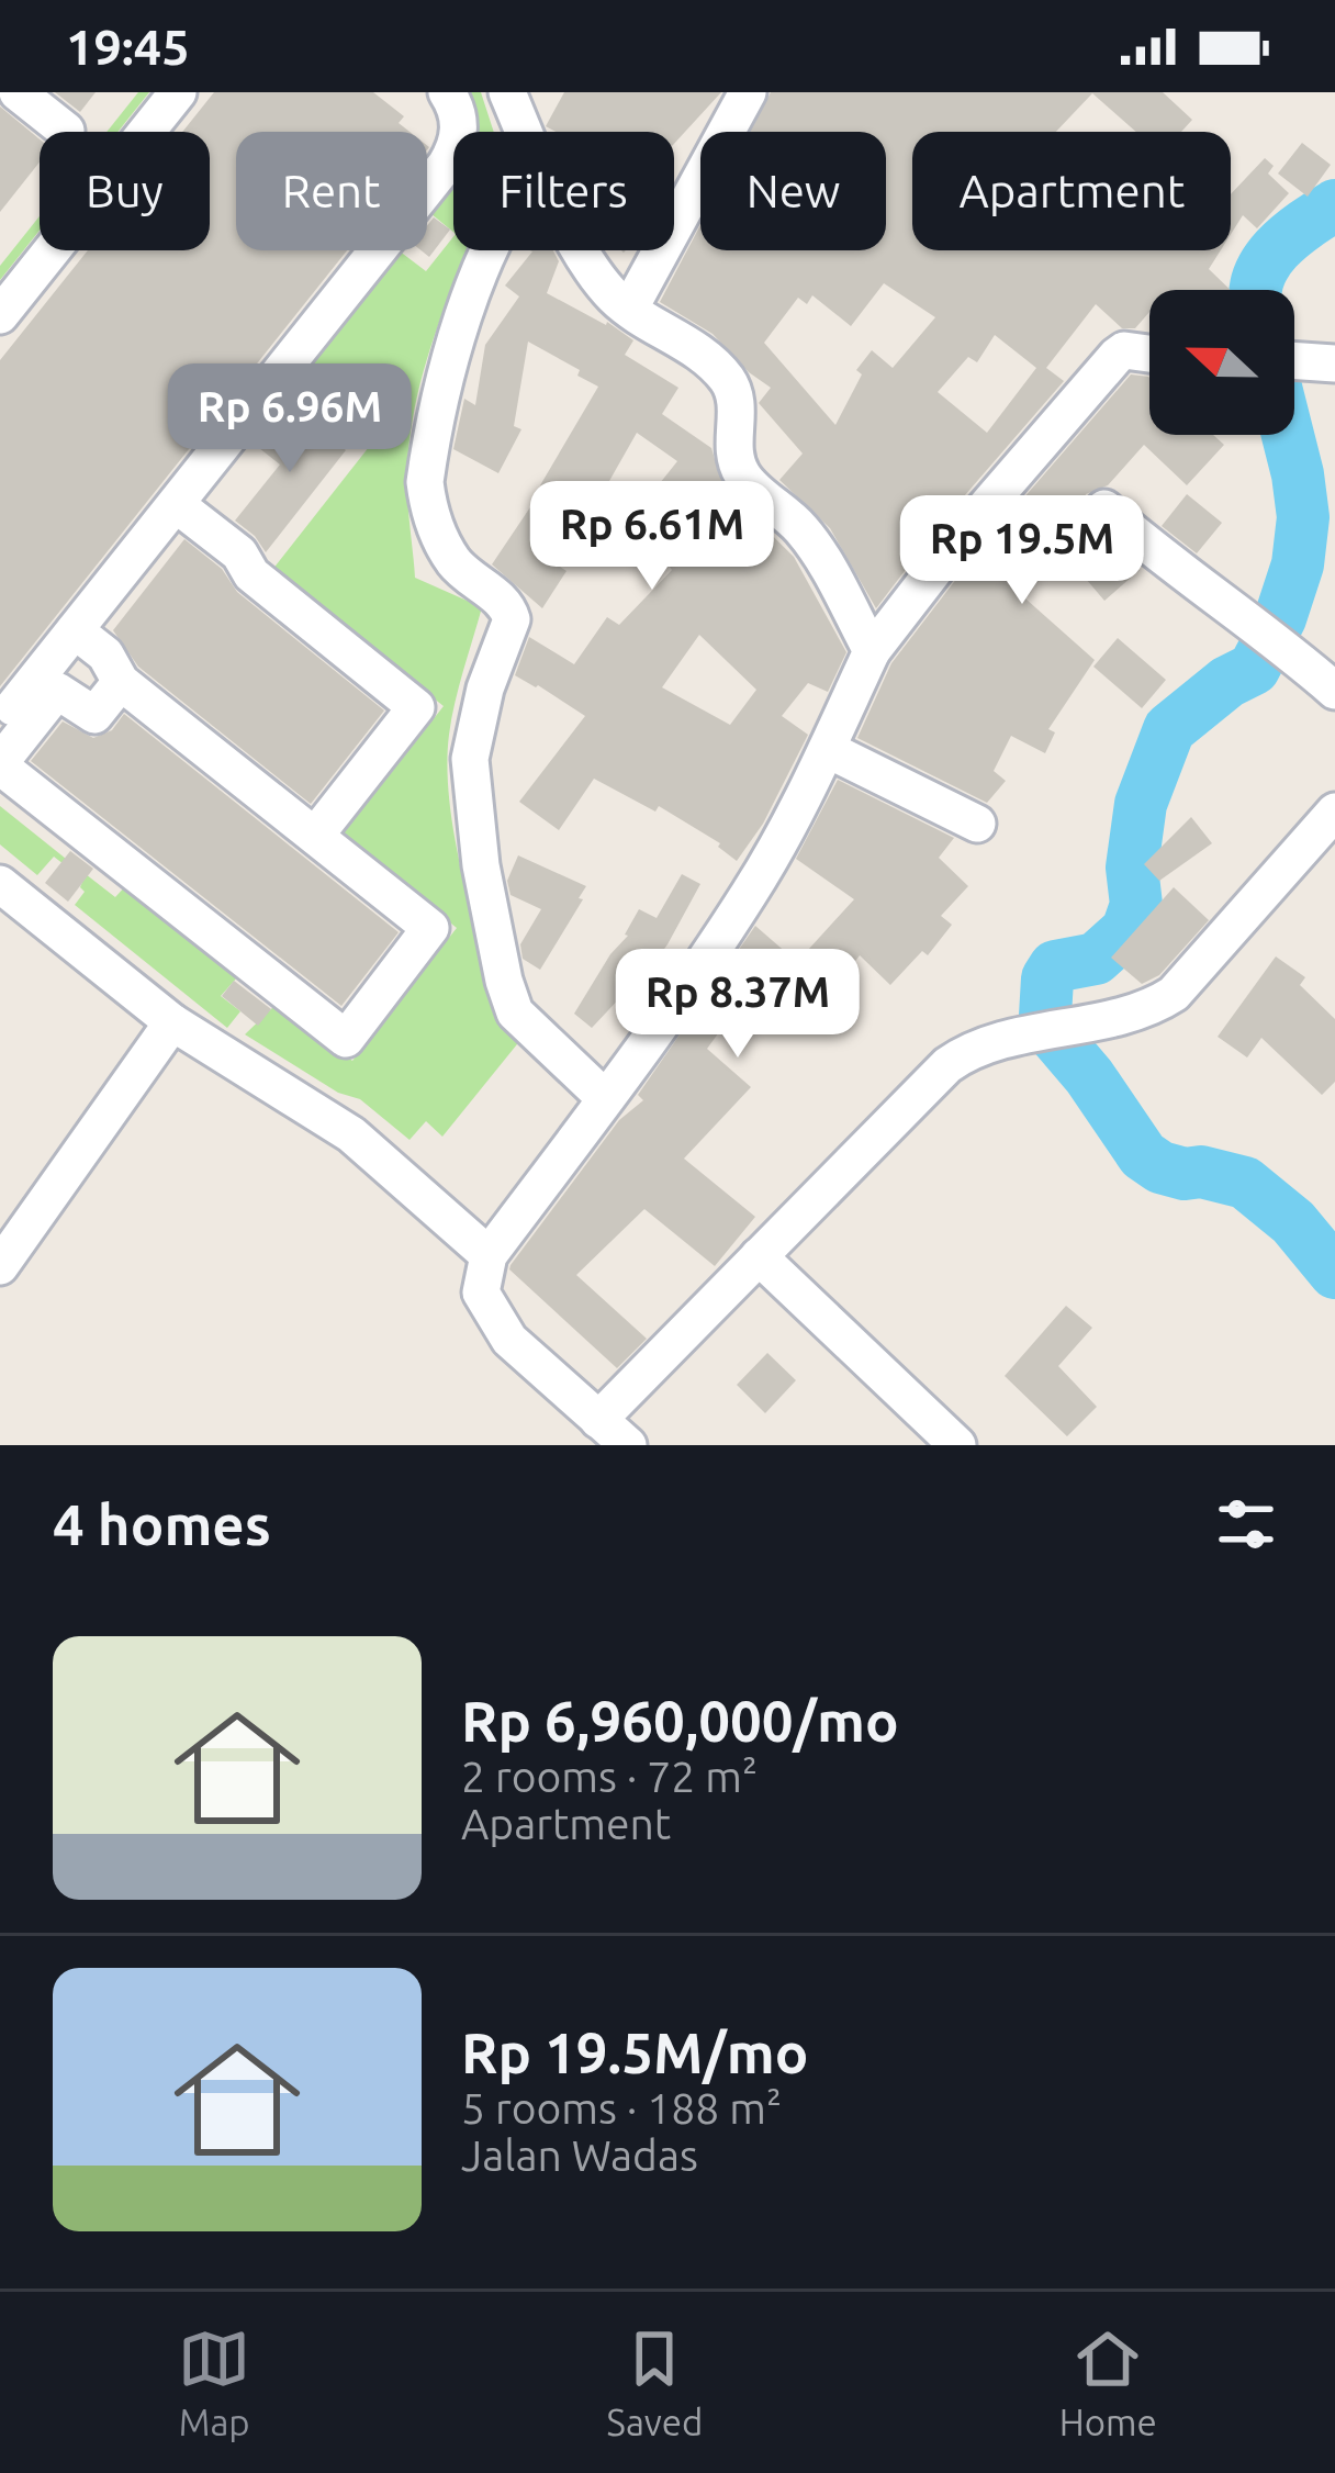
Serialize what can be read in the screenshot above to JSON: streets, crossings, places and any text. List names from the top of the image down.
{
  "north": "left",
  "page": {
    "status": "19:45",
    "chip": [
      "Buy",
      "Rent",
      "Filters",
      "New",
      "Apartment"
    ],
    "price": [
      "Rp 6.96M",
      "Rp 6.61M",
      "Rp 19.5M",
      "Rp 8.37M"
    ],
    "heading": "4 homes",
    "list": [
      {
        "name": "Rp 6,960,000/mo",
        "note": "2 rooms · 72 m² · Apartment"
      },
      {
        "name": "Rp 19.5M/mo",
        "note": "5 rooms · 188 m² · Jalan Wadas"
      }
    ],
    "tabs": ["Map", "Saved", "Home"]
  }
}
